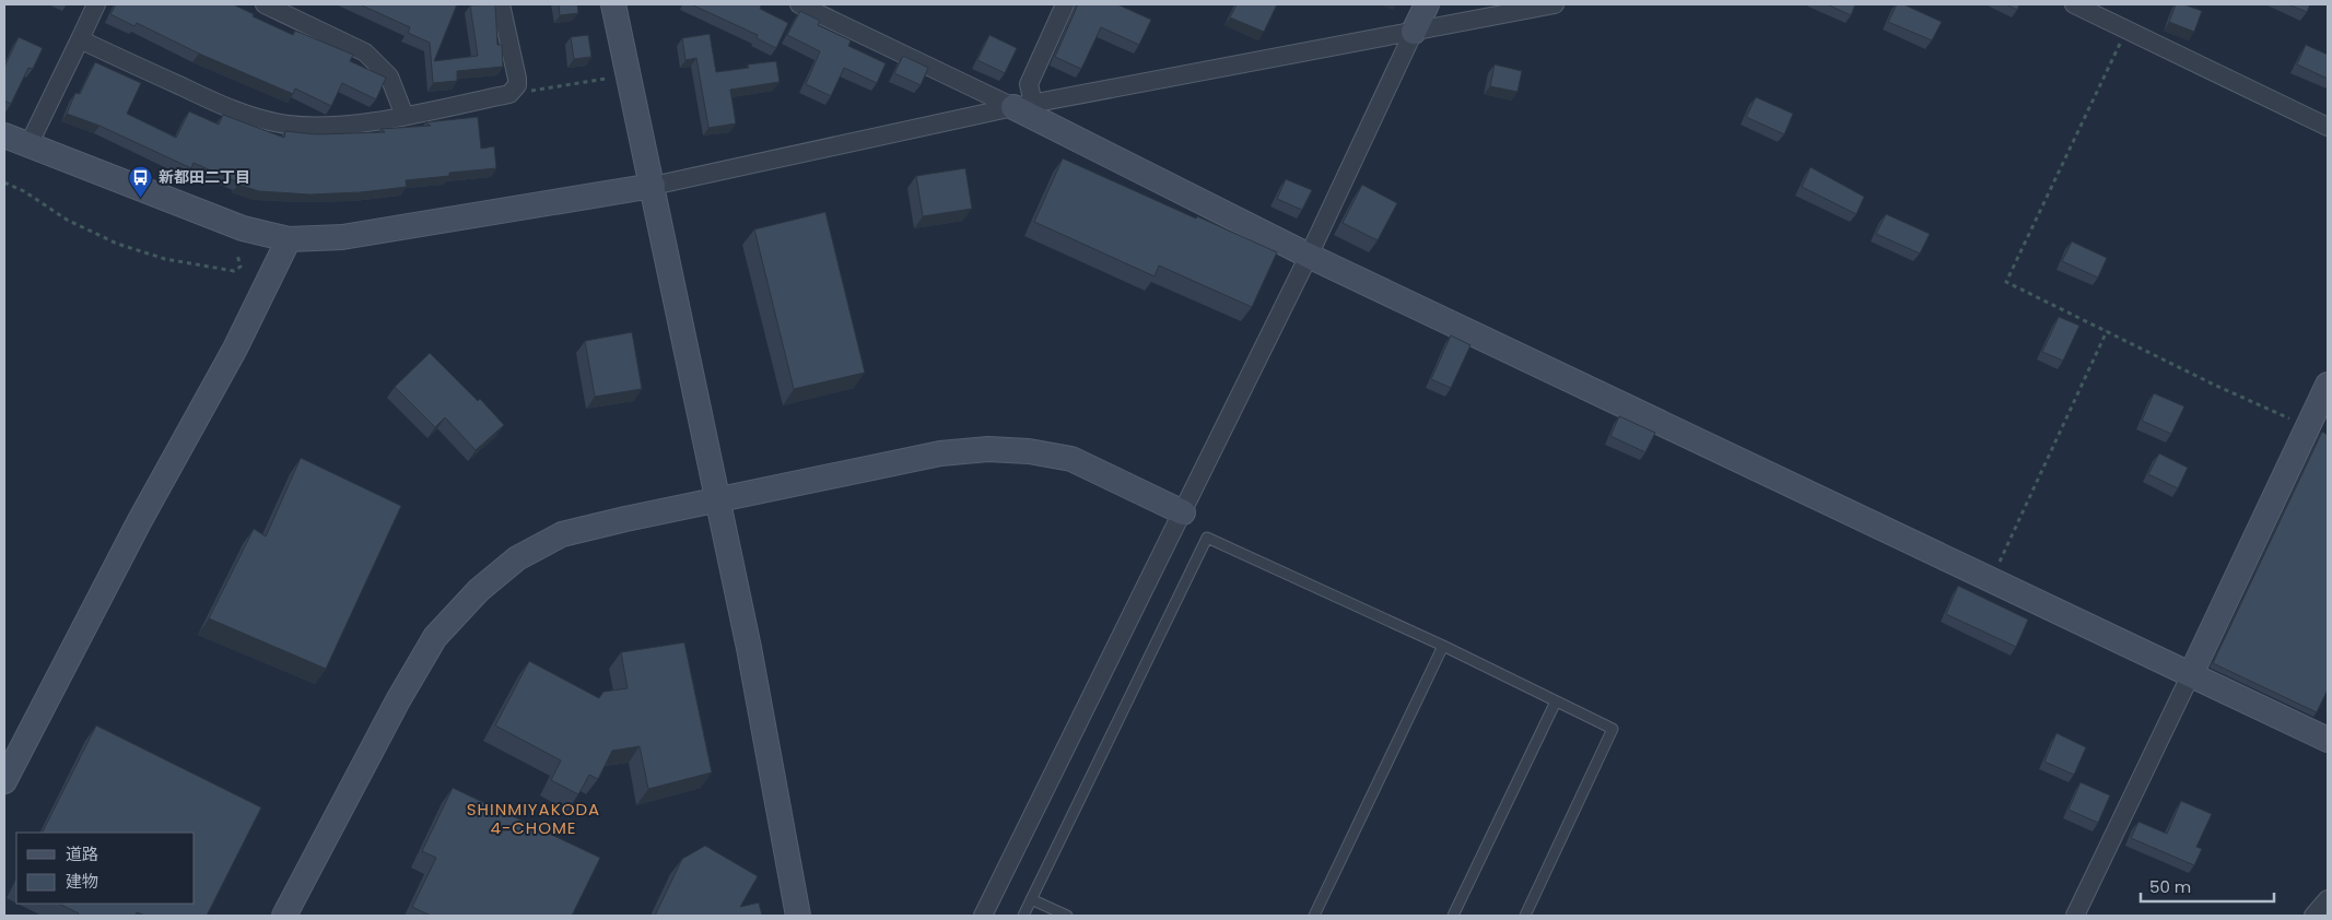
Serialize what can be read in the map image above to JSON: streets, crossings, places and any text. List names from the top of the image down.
{
  "districts": ["SHINMIYAKODA 4-CHOME"],
  "places": {
    "bus stop": ["新都田二丁目"]
  },
  "legend": ["道路", "建物"],
  "scale_bar": "50 m"
}
